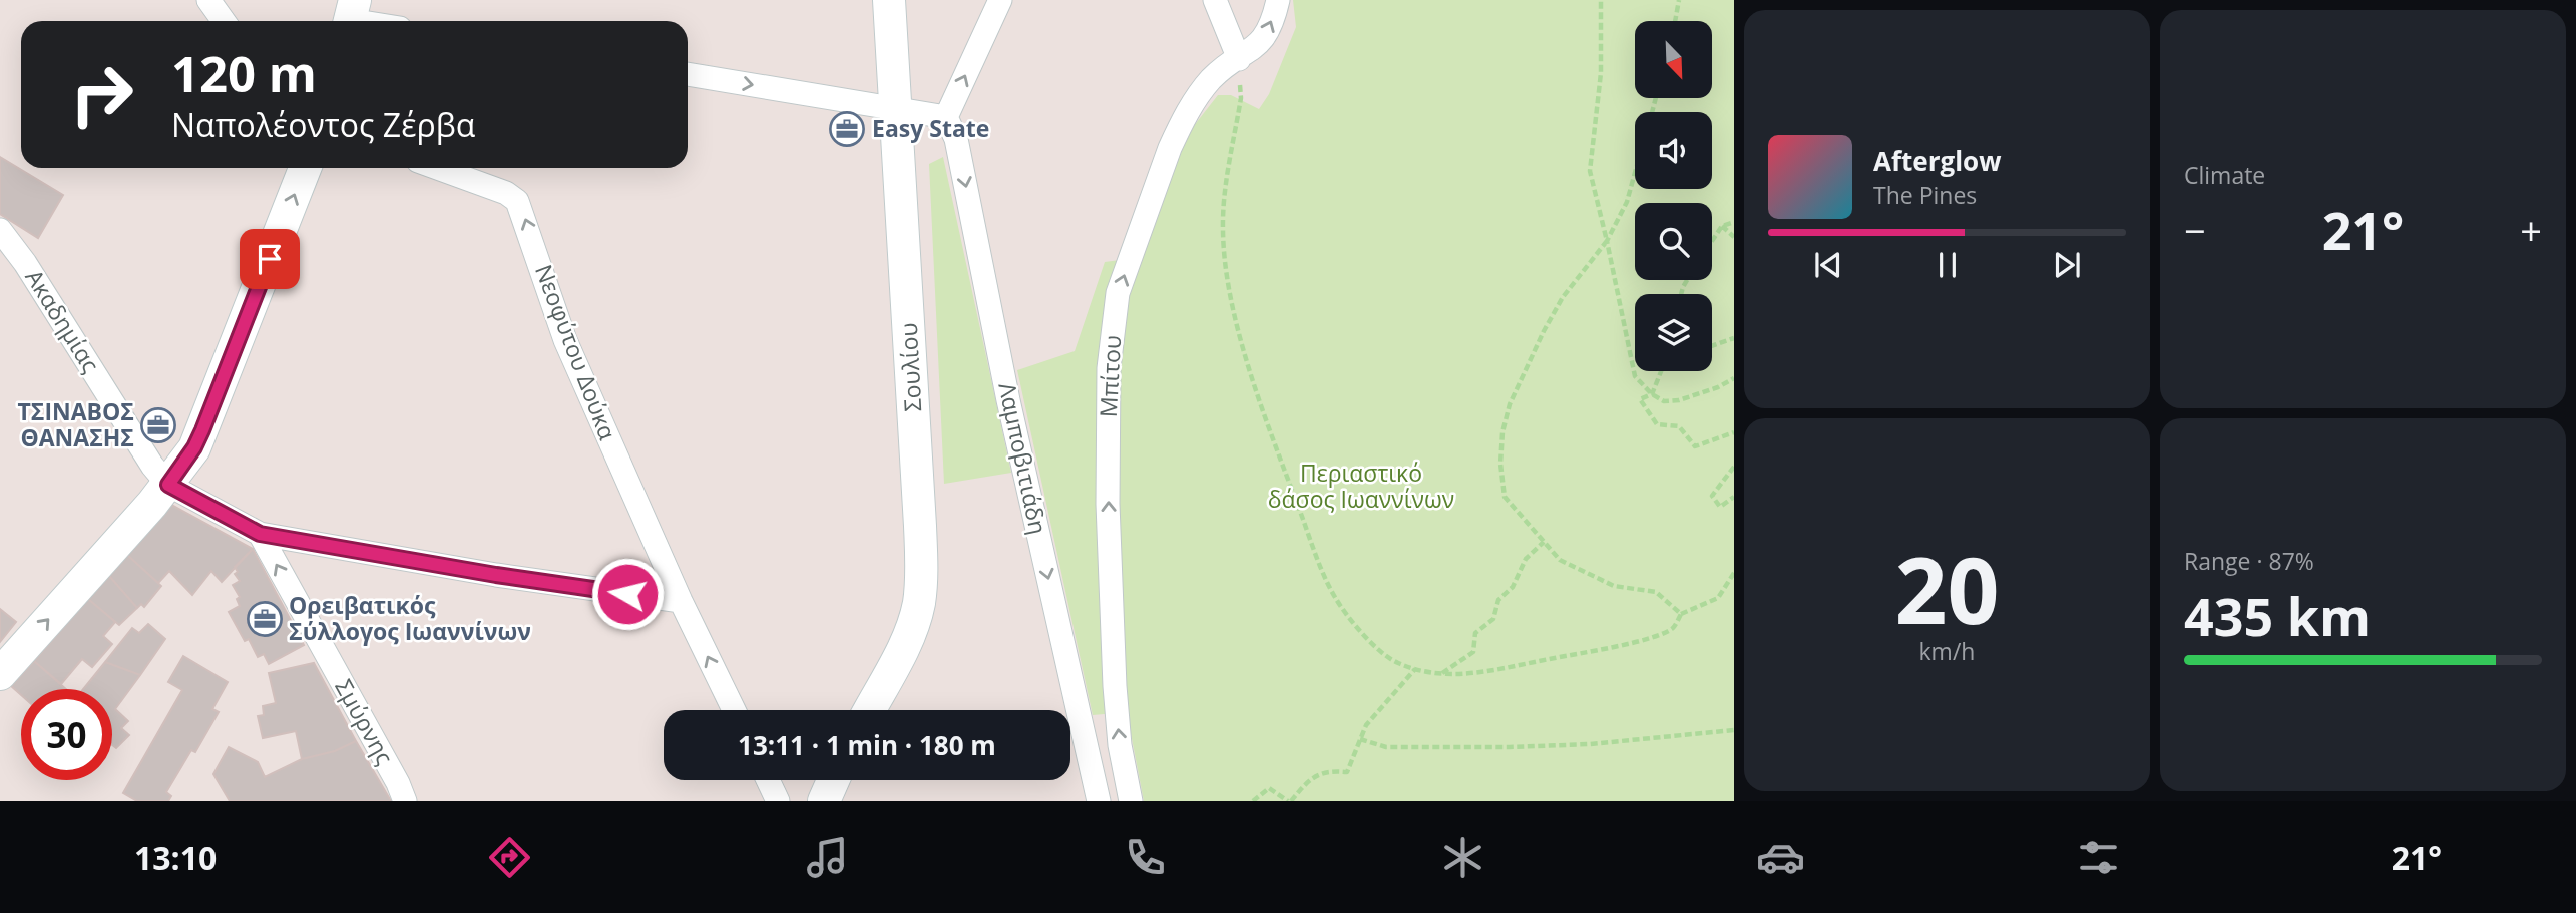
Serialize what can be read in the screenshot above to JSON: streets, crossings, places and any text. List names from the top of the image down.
{
  "streets": {
    "main road": ["Σουλίου"],
    "street": [
      "Ακαδημίας",
      "Νεοφύτου Δούκα",
      "Μπίτου",
      "Λαμποβιτιάδη",
      "Σμύρνης"
    ]
  },
  "one_way": [
    "Νεοφύτου Δούκα",
    "Μπίτου",
    "Λαμποβιτιάδη",
    "Σμύρνης"
  ],
  "parks": ["Περιαστικό δάσος Ιωαννίνων"],
  "places": {
    "office": ["Easy State", "ΤΣΙΝΑΒΟΣ ΘΑΝΑΣΗΣ", "Ορειβατικός Σύλλογος Ιωαννίνων"]
  },
  "north": "bottom right",
  "page": {
    "tile": [
      "Climate",
      ["20", "km/h"],
      ["Range · 87%", "435 km"]
    ],
    "turn": ["120 m", "Ναπολέοντος Ζέρβα"],
    "song": ["Afterglow", "The Pines"],
    "heat": ["−", "21°", "+"],
    "limit": "30",
    "trip": "13:11 · 1 min · 180 m",
    "tabs": ["13:10", "21°"]
  }
}
